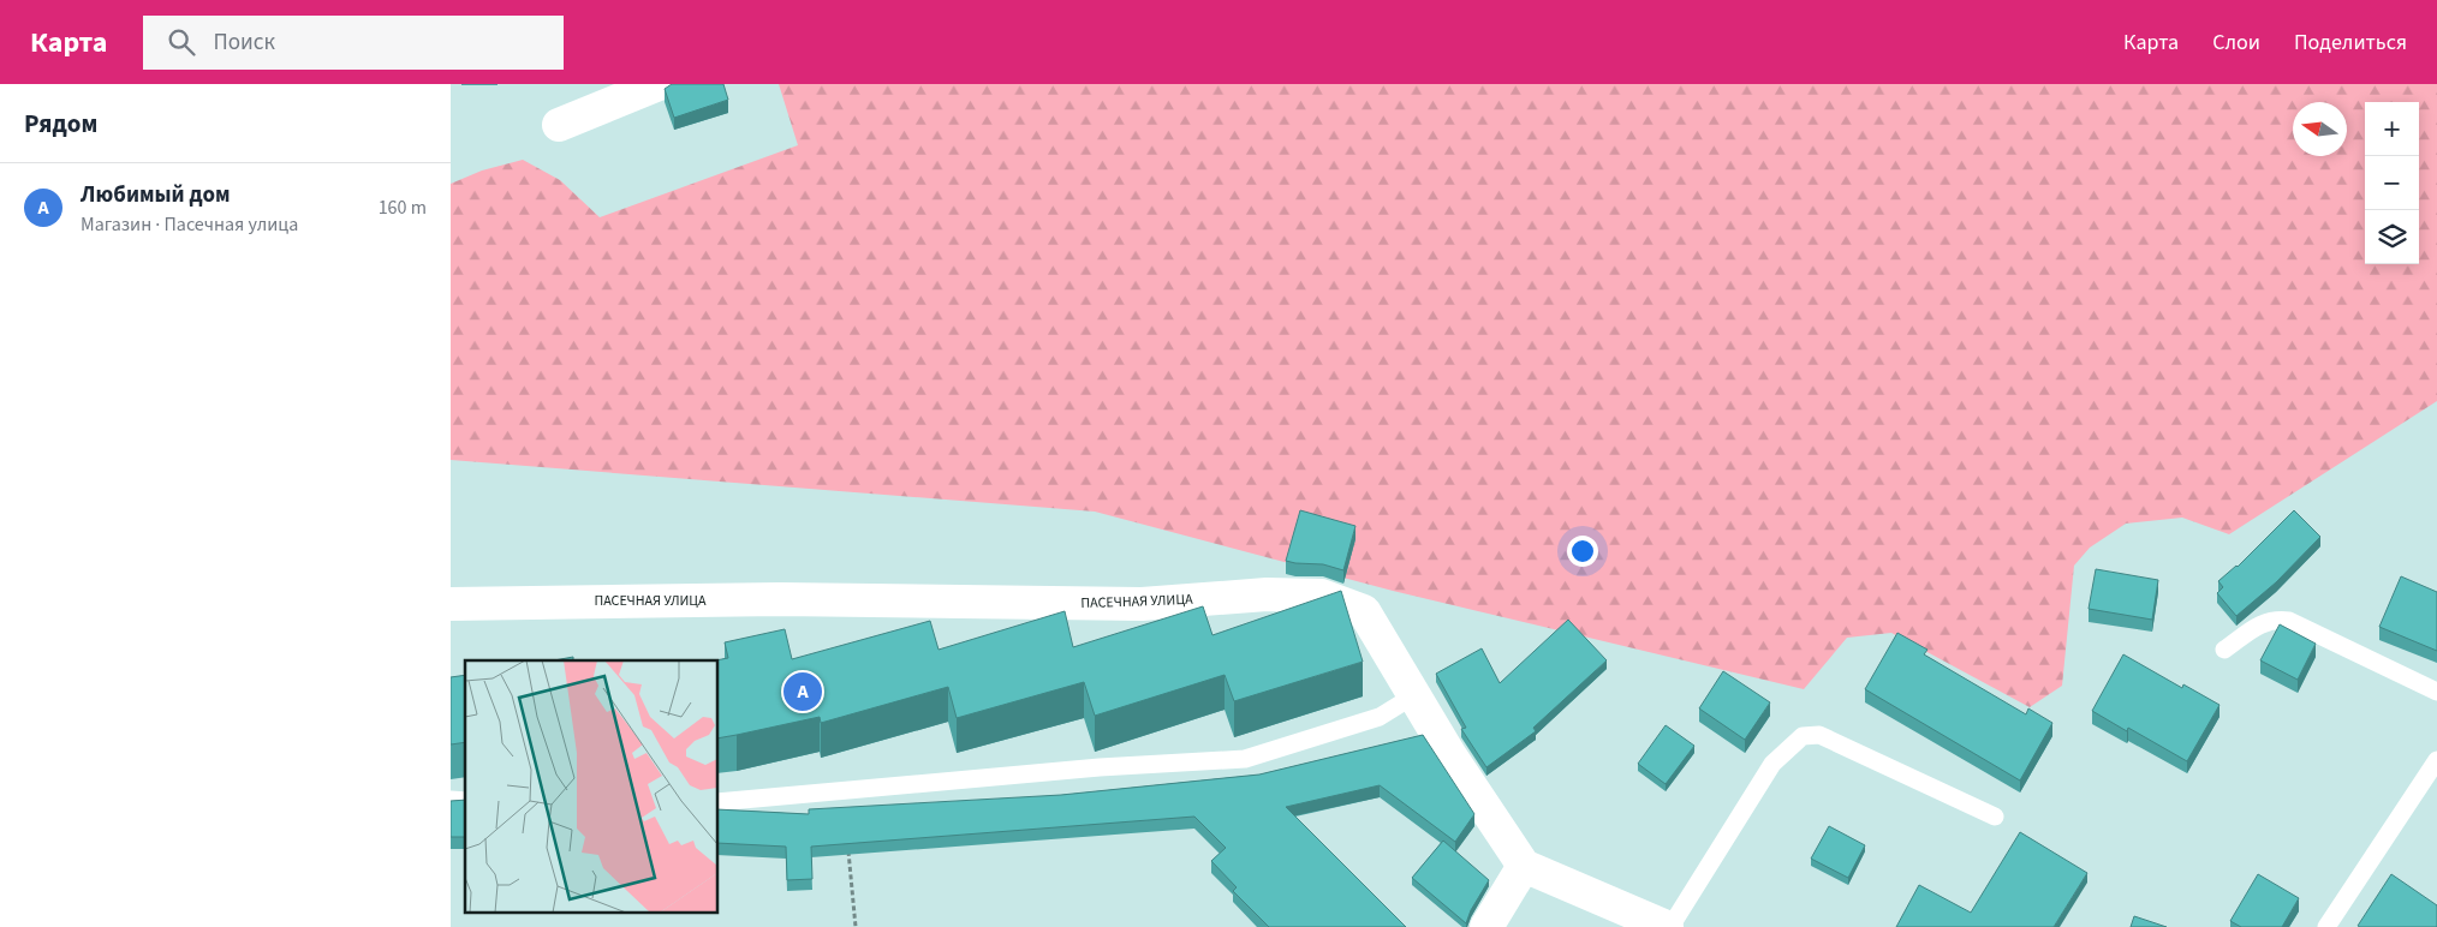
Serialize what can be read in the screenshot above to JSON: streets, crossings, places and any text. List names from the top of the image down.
{
  "streets": {
    "street": ["ПАСЕЧНАЯ УЛИЦА"]
  },
  "north": "left",
  "page": {
    "header": "Карта",
    "search": "Поиск",
    "nav": ["Карта", "Слои", "Поделиться"],
    "heading": "Рядом",
    "map_buttons": ["+", "−"],
    "list": [
      {
        "mark": "A",
        "name": "Любимый дом",
        "note": "Магазин · Пасечная улица",
        "value": "160 m"
      }
    ],
    "pins": "A"
  }
}
